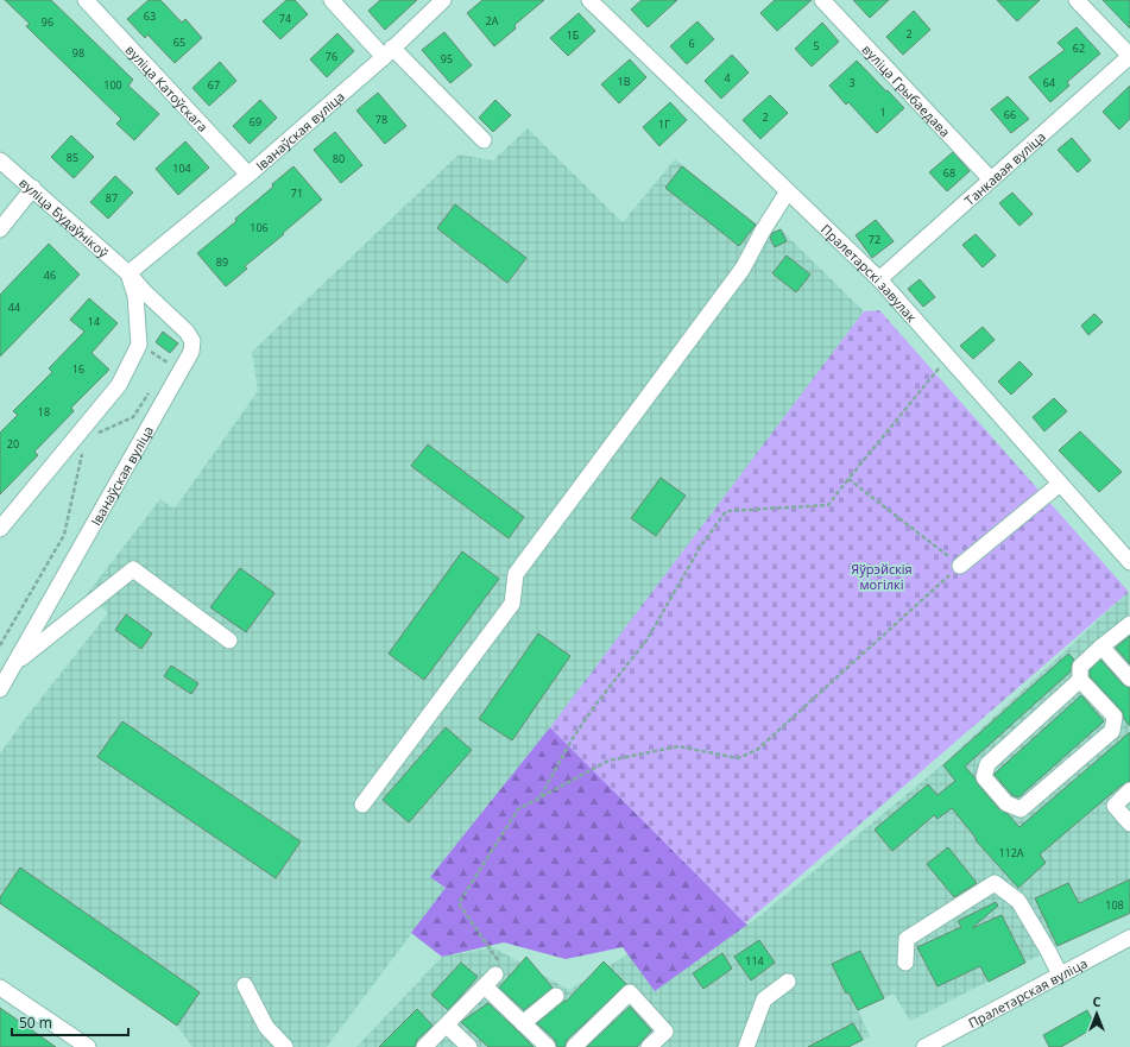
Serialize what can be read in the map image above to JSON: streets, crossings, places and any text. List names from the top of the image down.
{
  "streets": {
    "street": [
      "вуліца Катоўскага",
      "вуліца Грыбаедава",
      "Іванаўская вуліца",
      "Танкавая вуліца",
      "вуліца Будаўнікоў",
      "Пралетарскі завулак",
      "Пралетарская вуліца"
    ]
  },
  "crossings": [
    ["вуліца Катоўскага", "Іванаўская вуліца"],
    ["вуліца Грыбаедава", "Танкавая вуліца"],
    ["Іванаўская вуліца", "вуліца Будаўнікоў"],
    ["Танкавая вуліца", "Пралетарскі завулак"]
  ],
  "parks": ["Яўрэйскія могілкі"],
  "house_numbers": [
    "63",
    "74",
    "2А",
    "96",
    "2",
    "1Б",
    "65",
    "6",
    "5",
    "62",
    "98",
    "76",
    "95",
    "4",
    "1В",
    "3",
    "64",
    "100",
    "67",
    "1",
    "66",
    "2",
    "78",
    "69",
    "1Г",
    "85",
    "80",
    "104",
    "68",
    "71",
    "87",
    "106",
    "72",
    "89",
    "46",
    "44",
    "14",
    "16",
    "18",
    "20",
    "112А",
    "108",
    "114"
  ],
  "scale_bar": "50 m",
  "north": "top"
}
